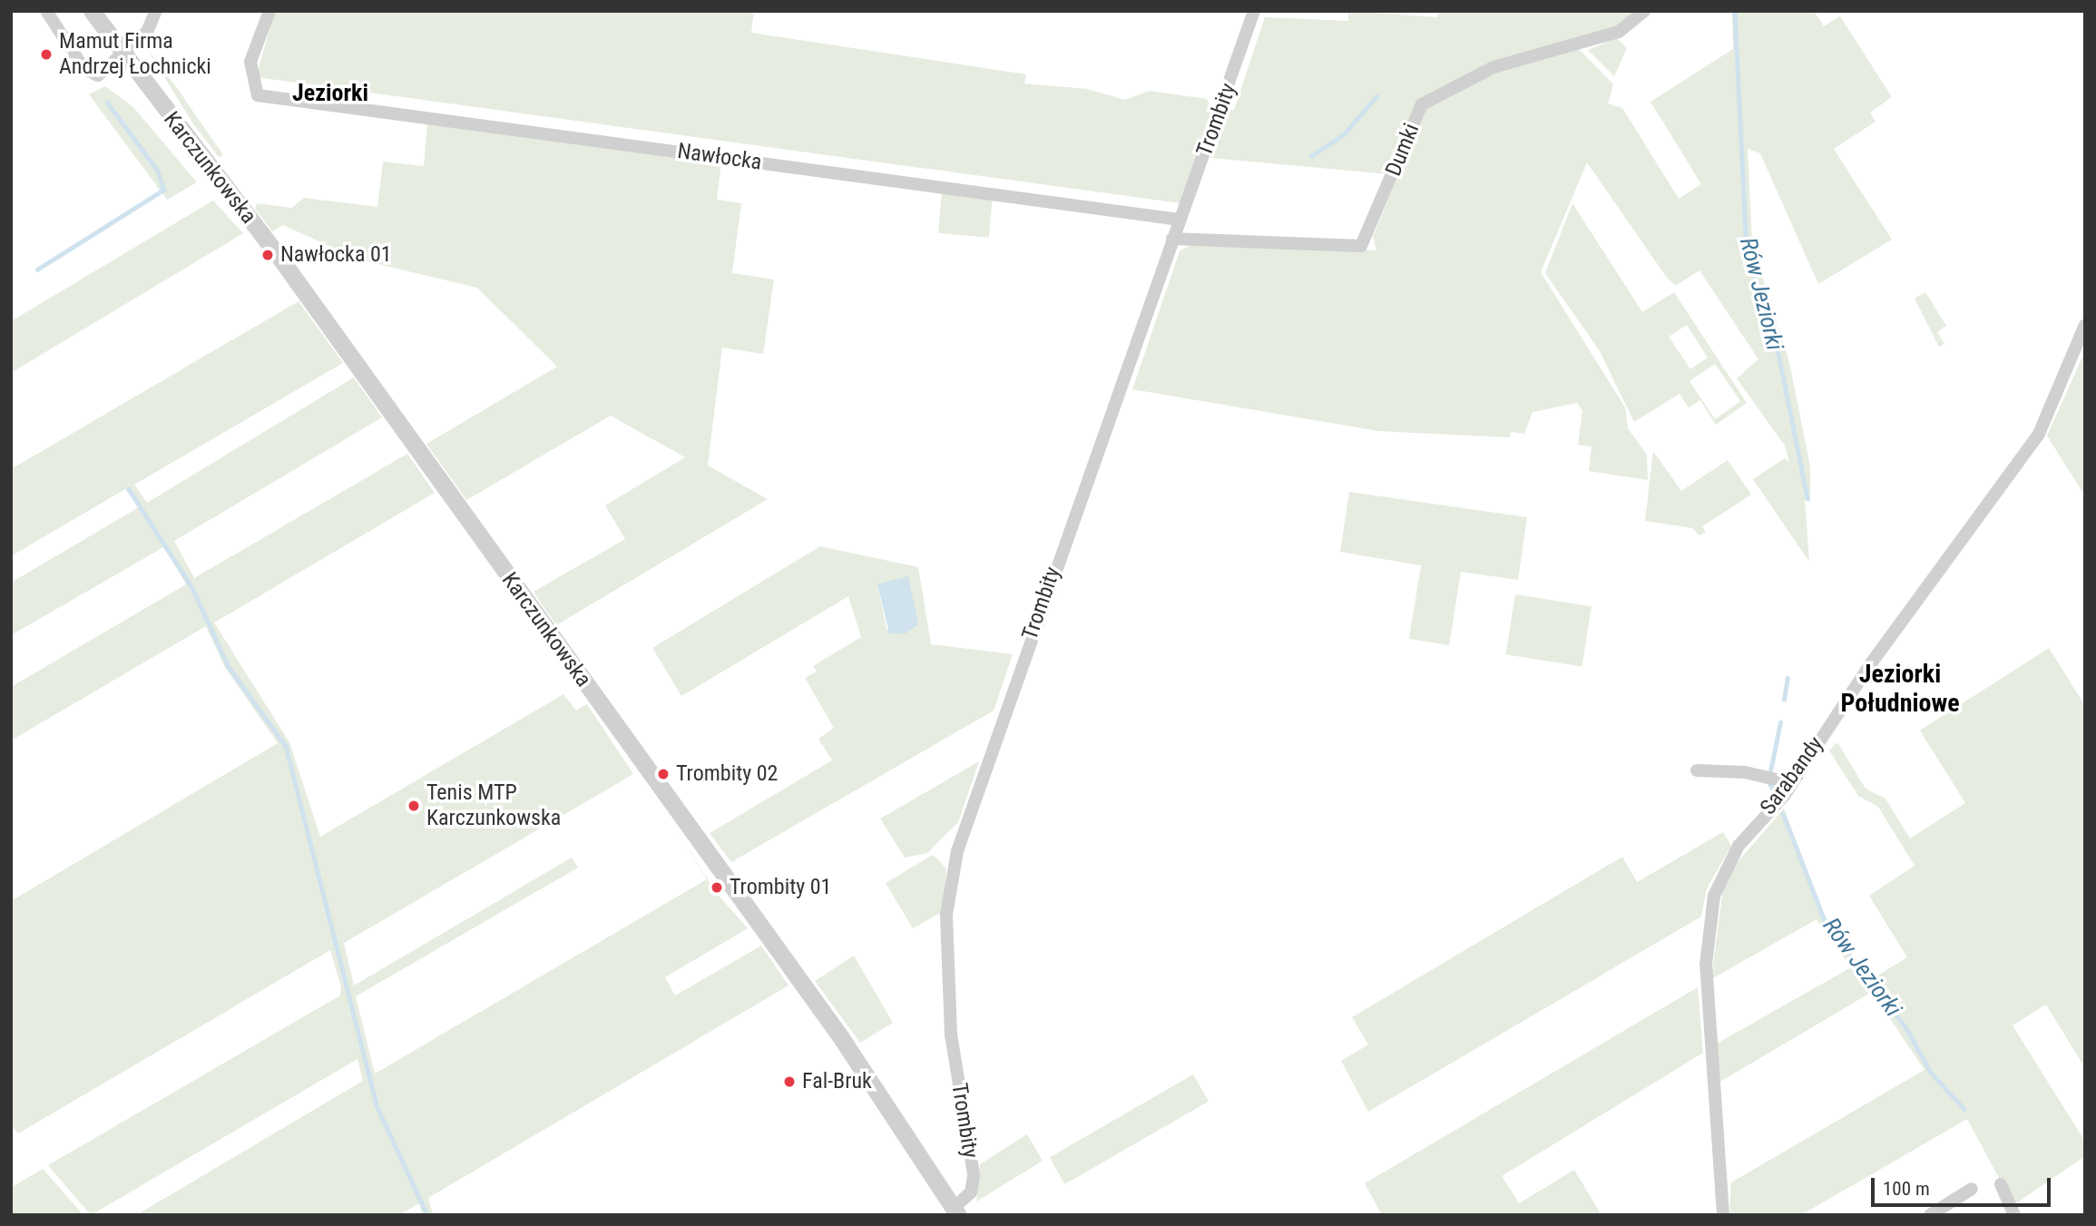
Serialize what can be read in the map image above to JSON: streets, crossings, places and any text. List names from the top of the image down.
{
  "streets": {
    "street": [
      "Trombity",
      "Dumki",
      "Nawłocka",
      "Karczunkowska",
      "Sarabandy"
    ]
  },
  "crossings": [
    ["Trombity", "Dumki"],
    ["Trombity", "Nawłocka"],
    ["Trombity", "Karczunkowska"]
  ],
  "districts": ["Jeziorki", "Jeziorki Południowe"],
  "water": ["Rów Jeziorki"],
  "places": [
    "Mamut Firma Andrzej Łochnicki",
    "Nawłocka 01",
    "Trombity 02",
    "Tenis MTP Karczunkowska",
    "Trombity 01",
    "Fal-Bruk"
  ],
  "scale_bar": "100 m"
}
